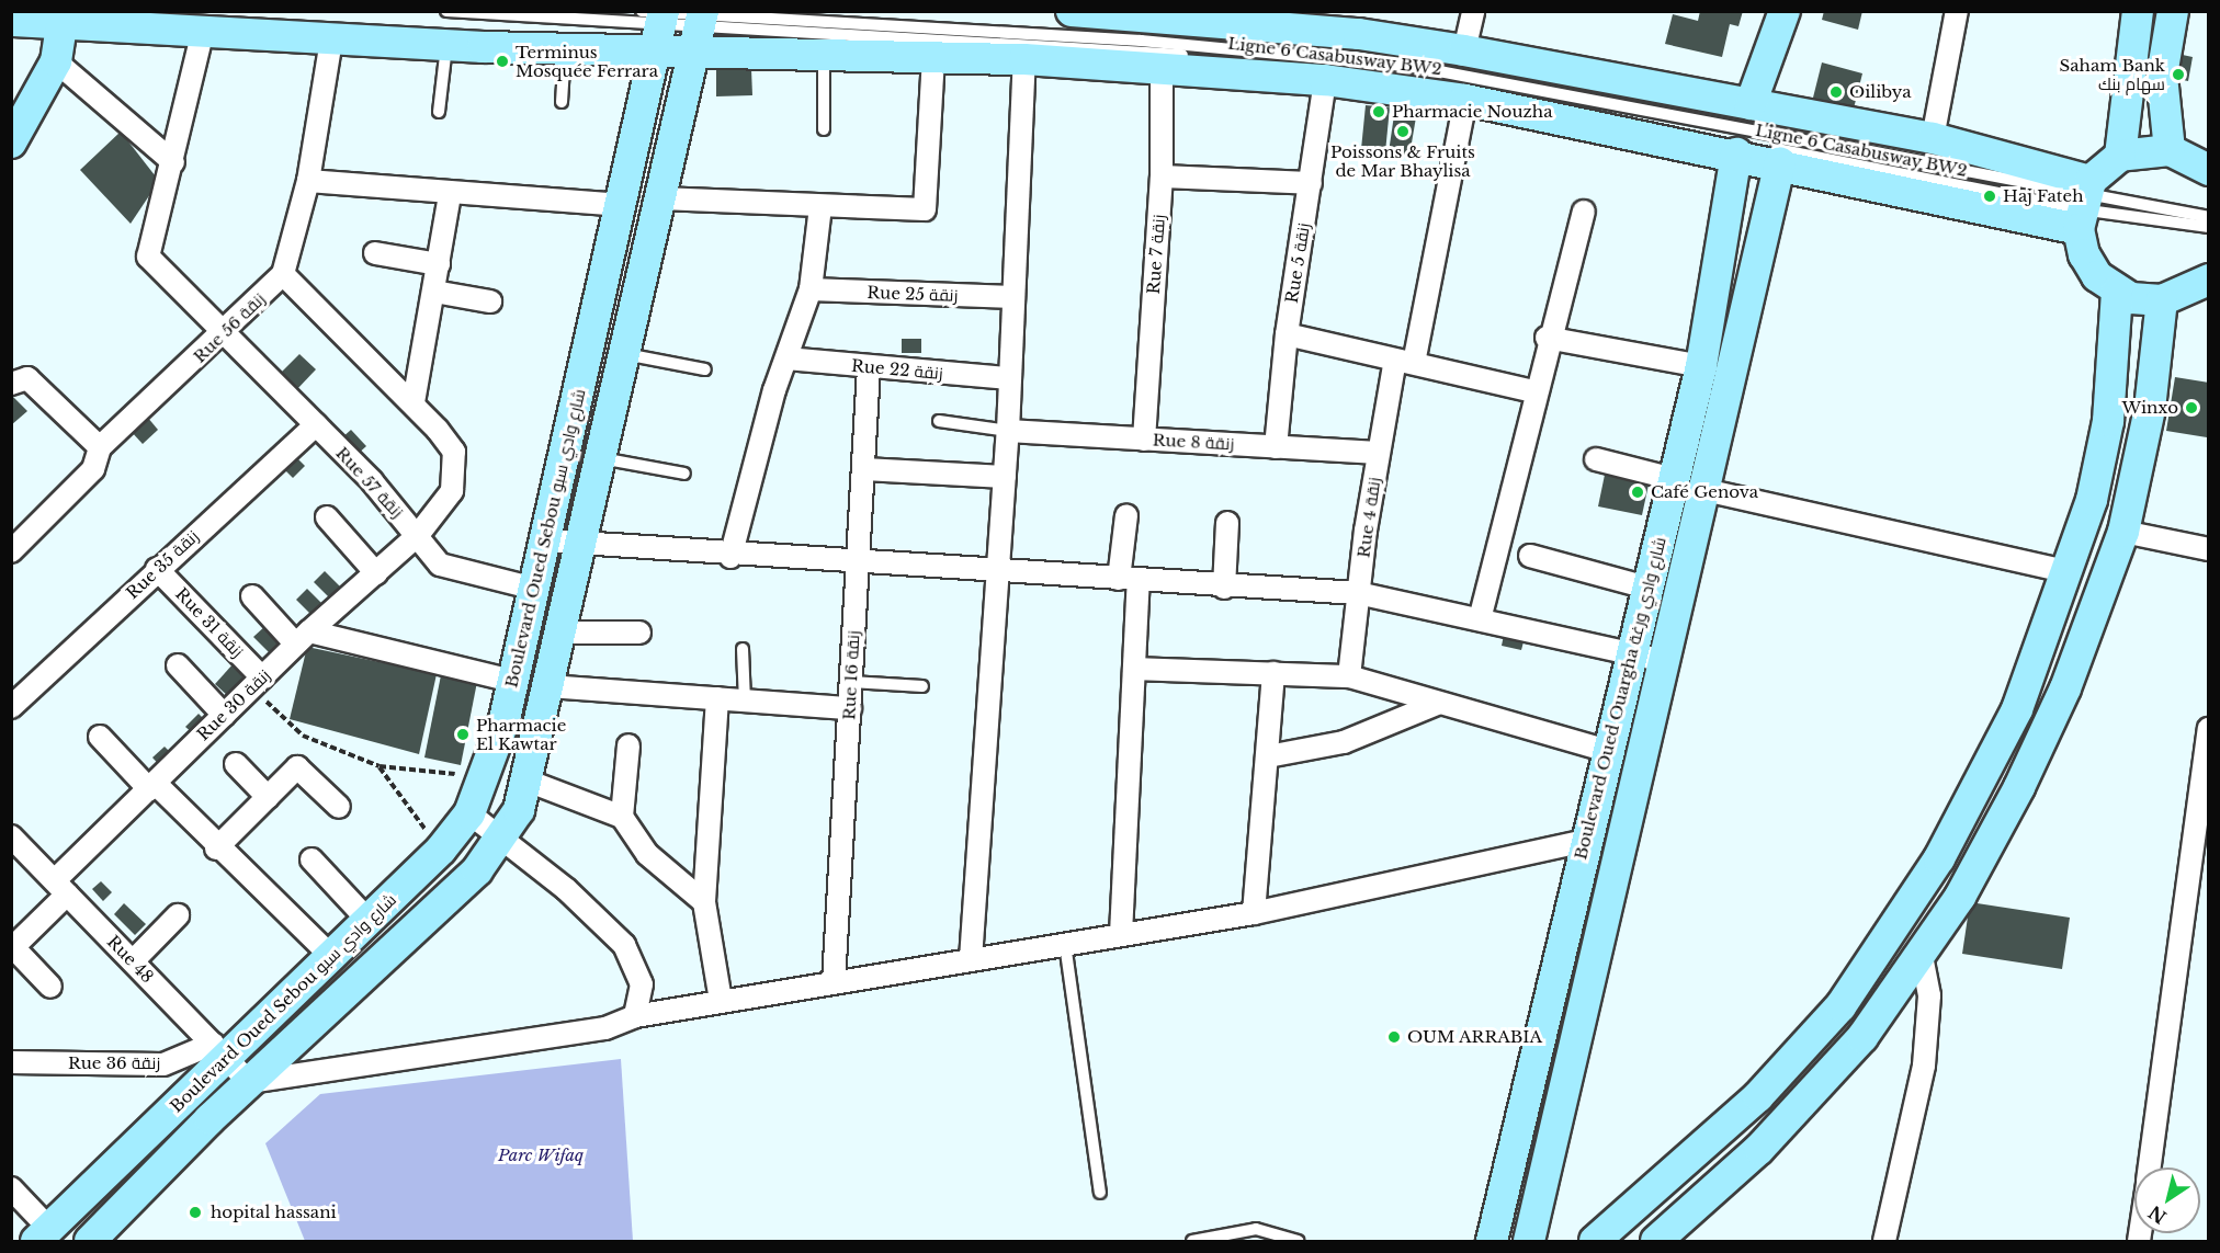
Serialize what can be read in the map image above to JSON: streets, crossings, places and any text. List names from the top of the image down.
{
  "streets": {
    "main road": ["Boulevard Oued Sebou شارع وادي سبو", "Boulevard Oued Ouargha شارع وادي ورغة"],
    "street": [
      "Rue 7 زنقة",
      "Rue 5 زنقة",
      "Rue 25 زنقة",
      "Rue 56 زنقة",
      "Rue 22 زنقة",
      "Rue 8 زنقة",
      "Rue 57 زنقة",
      "Rue 4 زنقة",
      "Rue 35 زنقة",
      "Rue 31 زنقة",
      "Rue 16 زنقة",
      "Rue 30 زنقة",
      "Rue 48",
      "Rue 36 زنقة"
    ],
    "lane": ["Ligne 6 Casabusway BW2"]
  },
  "crossings": [
    ["Ligne 6 Casabusway BW2", "Boulevard Oued Sebou شارع وادي سبو"],
    ["Rue 7 زنقة", "Rue 8 زنقة"],
    ["Rue 5 زنقة", "Rue 8 زنقة"],
    ["Rue 56 زنقة", "Rue 57 زنقة"],
    ["Rue 56 زنقة", "Rue 30 زنقة"],
    ["Rue 22 زنقة", "Rue 16 زنقة"],
    ["Rue 8 زنقة", "Rue 4 زنقة"],
    ["Rue 57 زنقة", "Boulevard Oued Sebou شارع وادي سبو"],
    ["Rue 57 زنقة", "Rue 35 زنقة"],
    ["Rue 57 زنقة", "Rue 30 زنقة"],
    ["Boulevard Oued Sebou شارع وادي سبو", "Rue 48"],
    ["Boulevard Oued Sebou شارع وادي سبو", "Rue 36 زنقة"],
    ["Rue 35 زنقة", "Rue 31 زنقة"],
    ["Rue 31 زنقة", "Rue 30 زنقة"],
    ["Rue 30 زنقة", "Rue 48"],
    ["Rue 48", "Rue 36 زنقة"]
  ],
  "parks": ["Parc Wifaq"],
  "places": [
    "Terminus Mosquée Ferrara",
    "Saham Bank سهام بنك",
    "Oilibya",
    "Pharmacie Nouzha",
    "Poissons & Fruits de Mar Bhaylisa",
    "Haj Fateh",
    "Winxo",
    "Café Genova",
    "Pharmacie El Kawtar",
    "OUM ARRABIA",
    "hopital hassani"
  ],
  "north": "bottom left"
}
